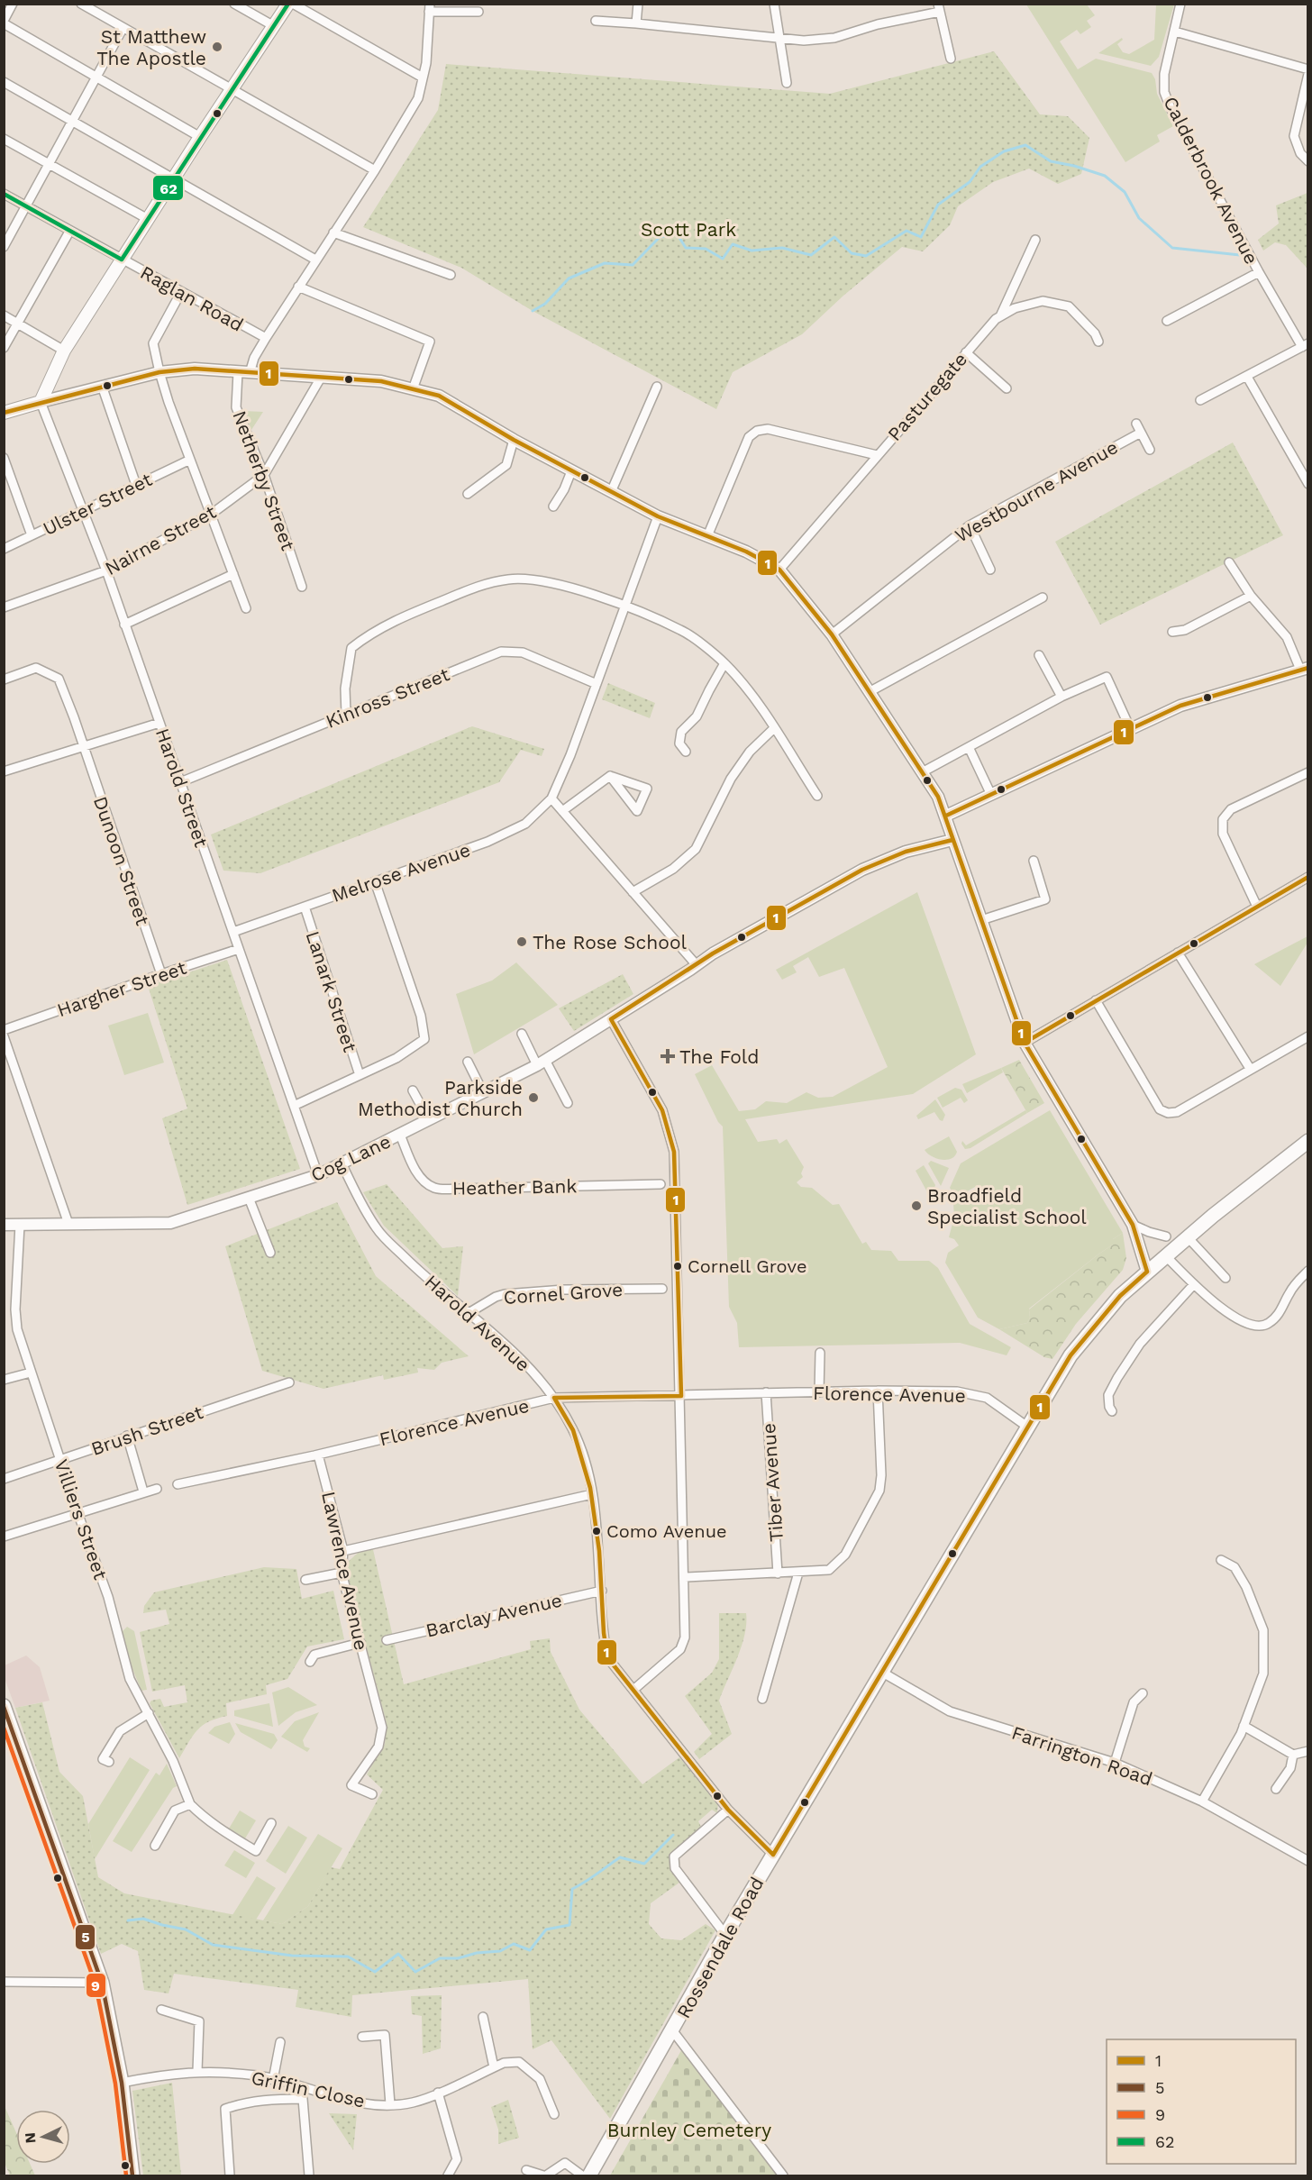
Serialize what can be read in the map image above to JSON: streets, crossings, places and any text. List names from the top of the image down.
{
  "streets": {
    "main road": ["Rossendale Road"],
    "street": [
      "Calderbrook Avenue",
      "Raglan Road",
      "Pasturegate",
      "Netherby Street",
      "Westbourne Avenue",
      "Ulster Street",
      "Nairne Street",
      "Kinross Street",
      "Harold Street",
      "Dunoon Street",
      "Melrose Avenue",
      "Hargher Street",
      "Lanark Street",
      "Cog Lane",
      "Heather Bank",
      "Cornel Grove",
      "Harold Avenue",
      "Florence Avenue",
      "Brush Street",
      "Tiber Avenue",
      "Villiers Street",
      "Lawrence Avenue",
      "Barclay Avenue",
      "Farrington Road",
      "Griffin Close"
    ]
  },
  "crossings": [
    ["Netherby Street", "Nairne Street"],
    ["Ulster Street", "Harold Street"],
    ["Nairne Street", "Harold Street"],
    ["Kinross Street", "Harold Street"],
    ["Kinross Street", "Melrose Avenue"],
    ["Harold Street", "Melrose Avenue"],
    ["Harold Street", "Hargher Street"],
    ["Harold Street", "Cog Lane"],
    ["Dunoon Street", "Hargher Street"],
    ["Melrose Avenue", "Lanark Street"],
    ["Cog Lane", "Heather Bank"],
    ["Cog Lane", "Harold Avenue"],
    ["Cog Lane", "Villiers Street"],
    ["Cornel Grove", "Harold Avenue"],
    ["Harold Avenue", "Florence Avenue"],
    ["Harold Avenue", "Barclay Avenue"],
    ["Harold Avenue", "Rossendale Road"],
    ["Florence Avenue", "Tiber Avenue"],
    ["Florence Avenue", "Lawrence Avenue"],
    ["Florence Avenue", "Rossendale Road"],
    ["Brush Street", "Villiers Street"],
    ["Farrington Road", "Rossendale Road"]
  ],
  "parks": ["Scott Park", "Burnley Cemetery"],
  "places": {
    "other": [
      "St Matthew The Apostle",
      "The Rose School",
      "Parkside Methodist Church",
      "Broadfield Specialist School",
      "Cornell Grove",
      "Como Avenue"
    ],
    "health": ["The Fold"]
  },
  "lines": [
    "transit line 62",
    "transit line 1",
    "transit line 5",
    "transit line 9"
  ],
  "legend": [
    "1",
    "5",
    "9",
    "62"
  ],
  "north": "left"
}
